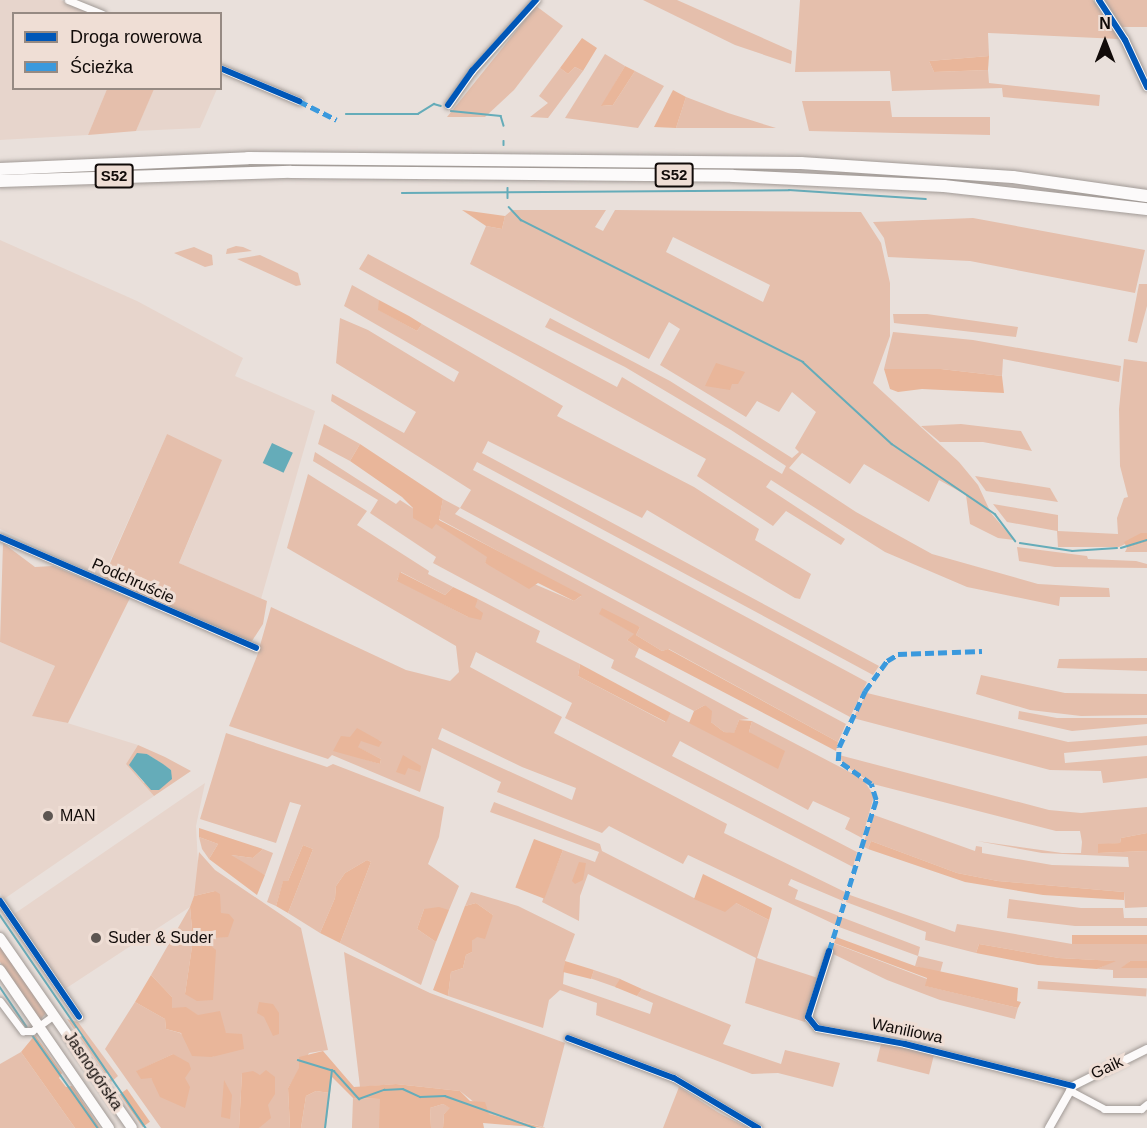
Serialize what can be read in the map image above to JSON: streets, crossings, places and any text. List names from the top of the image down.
{
  "streets": {
    "highway": ["S52"],
    "main road": ["Jasnogórska"],
    "street": ["Podchruście", "Waniliowa", "Gaik"]
  },
  "crossings": [
    ["Waniliowa", "Gaik"]
  ],
  "places": ["MAN", "Suder & Suder"],
  "legend": ["Droga rowerowa", "Ścieżka"],
  "north": "top"
}
